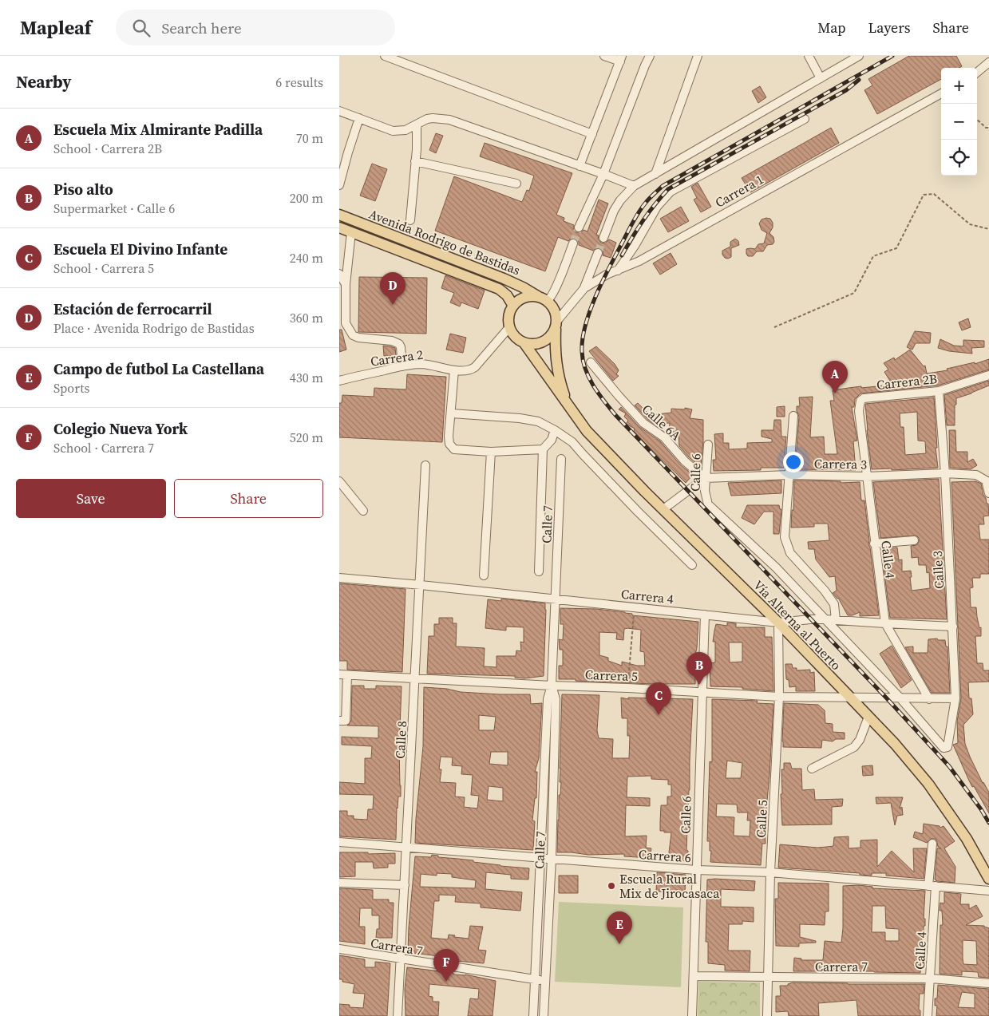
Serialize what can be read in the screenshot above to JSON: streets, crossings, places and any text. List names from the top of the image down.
{
  "streets": {
    "main road": ["Carrera 1", "Avenida Rodrigo de Bastidas", "Vía Alterna al Puerto"],
    "street": [
      "Carrera 2",
      "Carrera 2B",
      "Calle 6A",
      "Carrera 3",
      "Calle 6",
      "Calle 7",
      "Calle 4",
      "Calle 3",
      "Carrera 4",
      "Carrera 5",
      "Calle 8",
      "Calle 5",
      "Carrera 6",
      "Carrera 7"
    ]
  },
  "crossings": [
    ["Carrera 1", "Avenida Rodrigo de Bastidas"],
    ["Carrera 1", "Carrera 2"],
    ["Carrera 1", "Vía Alterna al Puerto"],
    ["Avenida Rodrigo de Bastidas", "Carrera 2"],
    ["Avenida Rodrigo de Bastidas", "Vía Alterna al Puerto"],
    ["Carrera 2", "Vía Alterna al Puerto"],
    ["Carrera 2B", "Calle 4"],
    ["Carrera 2B", "Calle 3"],
    ["Calle 6A", "Carrera 3"],
    ["Calle 6A", "Calle 6"],
    ["Carrera 3", "Calle 6"],
    ["Carrera 3", "Calle 4"],
    ["Carrera 3", "Calle 3"],
    ["Calle 6", "Calle 3"],
    ["Calle 6", "Carrera 4"],
    ["Calle 6", "Carrera 5"],
    ["Calle 6", "Carrera 6"],
    ["Calle 6", "Carrera 7"],
    ["Calle 7", "Carrera 4"],
    ["Calle 7", "Carrera 5"],
    ["Calle 7", "Carrera 6"],
    ["Calle 7", "Carrera 7"],
    ["Calle 4", "Carrera 4"],
    ["Calle 4", "Carrera 5"],
    ["Calle 4", "Carrera 6"],
    ["Calle 4", "Carrera 7"],
    ["Calle 3", "Carrera 4"],
    ["Calle 3", "Carrera 5"],
    ["Carrera 4", "Vía Alterna al Puerto"],
    ["Carrera 4", "Calle 8"],
    ["Carrera 4", "Calle 5"],
    ["Vía Alterna al Puerto", "Carrera 5"],
    ["Vía Alterna al Puerto", "Calle 5"],
    ["Carrera 5", "Calle 8"],
    ["Carrera 5", "Calle 5"],
    ["Calle 8", "Carrera 6"],
    ["Calle 8", "Carrera 7"],
    ["Calle 5", "Carrera 6"],
    ["Calle 5", "Carrera 7"]
  ],
  "places": ["Escuela Rural Mix de Jirocasaca"],
  "page": {
    "header": "Mapleaf",
    "search": "Search here",
    "nav": ["Map", "Layers", "Share"],
    "heading": ["Nearby", "6 results"],
    "map_buttons": ["+", "−"],
    "list": [
      {
        "mark": "A",
        "name": "Escuela Mix Almirante Padilla",
        "note": "School · Carrera 2B",
        "value": "70 m"
      },
      {
        "mark": "B",
        "name": "Piso alto",
        "note": "Supermarket · Calle 6",
        "value": "200 m"
      },
      {
        "mark": "C",
        "name": "Escuela El Divino Infante",
        "note": "School · Carrera 5",
        "value": "240 m"
      },
      {
        "mark": "D",
        "name": "Estación de ferrocarril",
        "note": "Place · Avenida Rodrigo de Bastidas",
        "value": "360 m"
      },
      {
        "mark": "E",
        "name": "Campo de futbol La Castellana",
        "note": "Sports",
        "value": "430 m"
      },
      {
        "mark": "F",
        "name": "Colegio Nueva York",
        "note": "School · Carrera 7",
        "value": "520 m"
      }
    ],
    "pins": [
      "D",
      "A",
      "B",
      "C",
      "E",
      "F"
    ],
    "buttons": ["Save", "Share"]
  }
}
